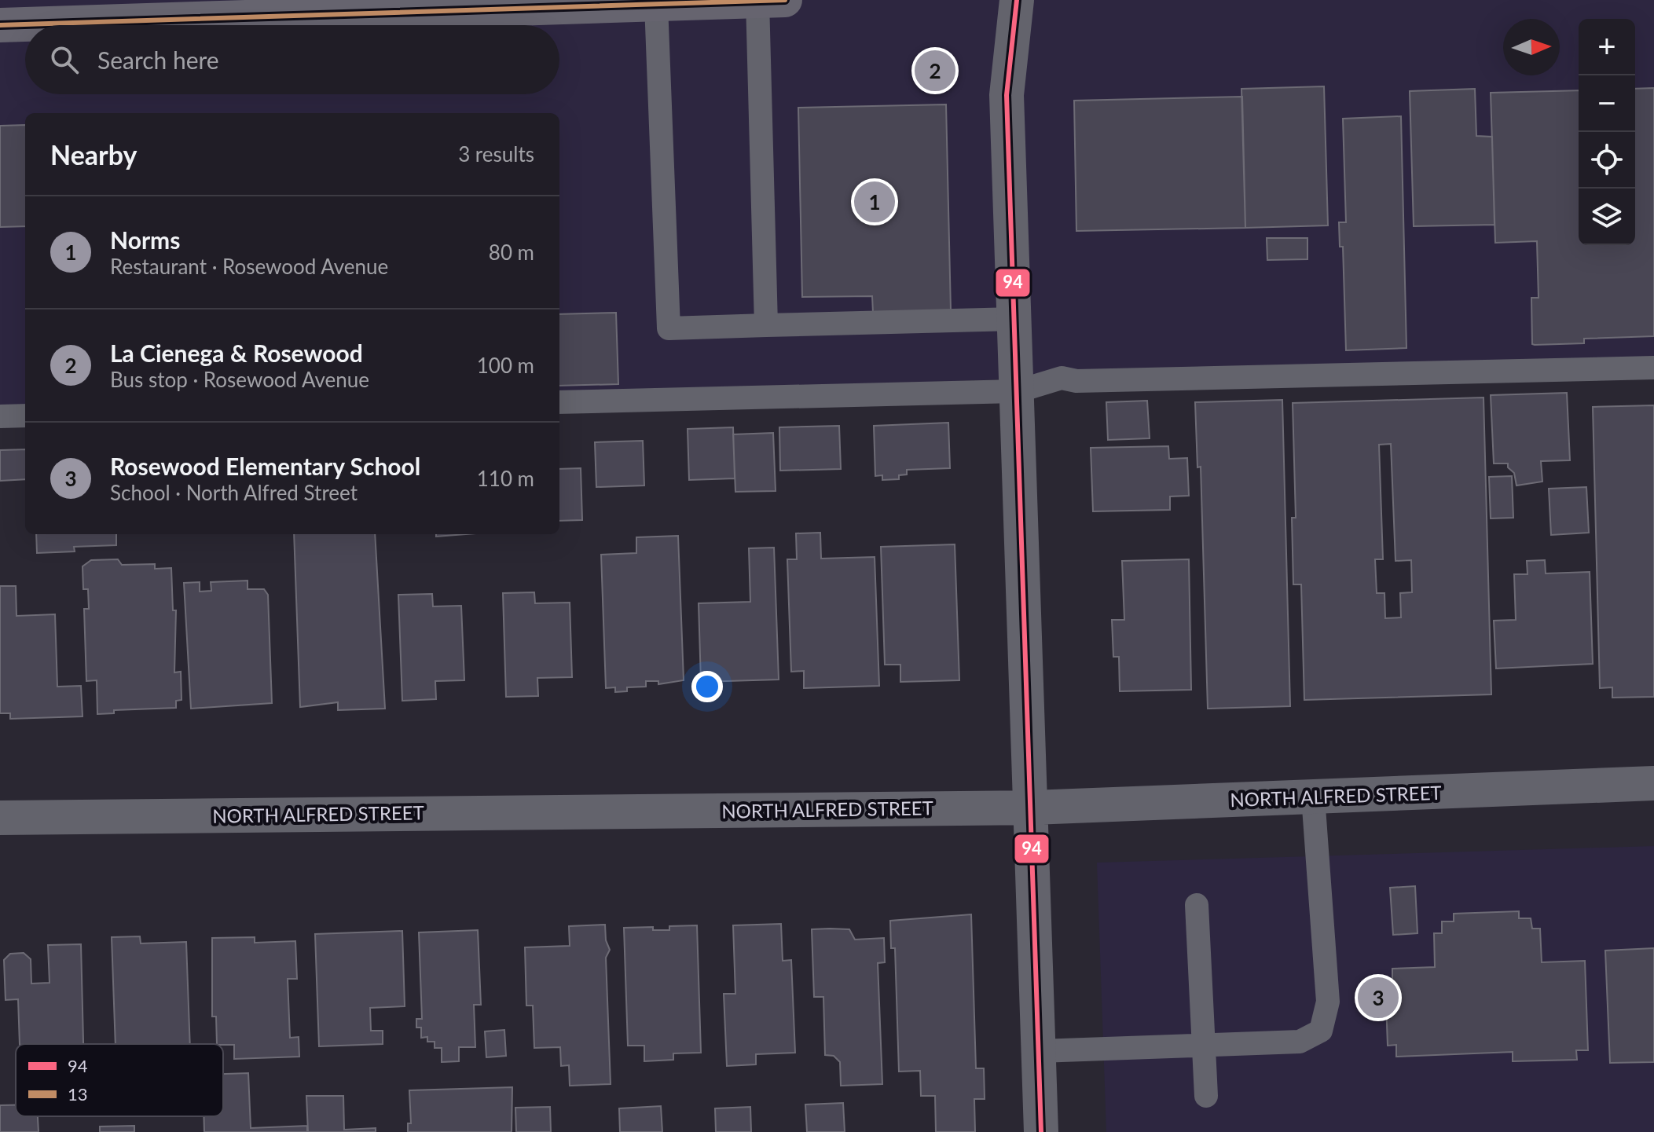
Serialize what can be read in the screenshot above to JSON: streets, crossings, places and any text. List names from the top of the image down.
{
  "streets": {
    "street": ["NORTH ALFRED STREET"]
  },
  "lines": ["transit line 94", "transit line 13"],
  "legend": ["94", "13"],
  "north": "right",
  "page": {
    "map_buttons": ["+", "−"],
    "search": "Search here",
    "pins": ["2", "1", "3"],
    "heading": ["Nearby", "3 results"],
    "list": [
      {
        "mark": "1",
        "name": "Norms",
        "note": "Restaurant · Rosewood Avenue",
        "value": "80 m"
      },
      {
        "mark": "2",
        "name": "La Cienega & Rosewood",
        "note": "Bus stop · Rosewood Avenue",
        "value": "100 m"
      },
      {
        "mark": "3",
        "name": "Rosewood Elementary School",
        "note": "School · North Alfred Street",
        "value": "110 m"
      }
    ]
  }
}
